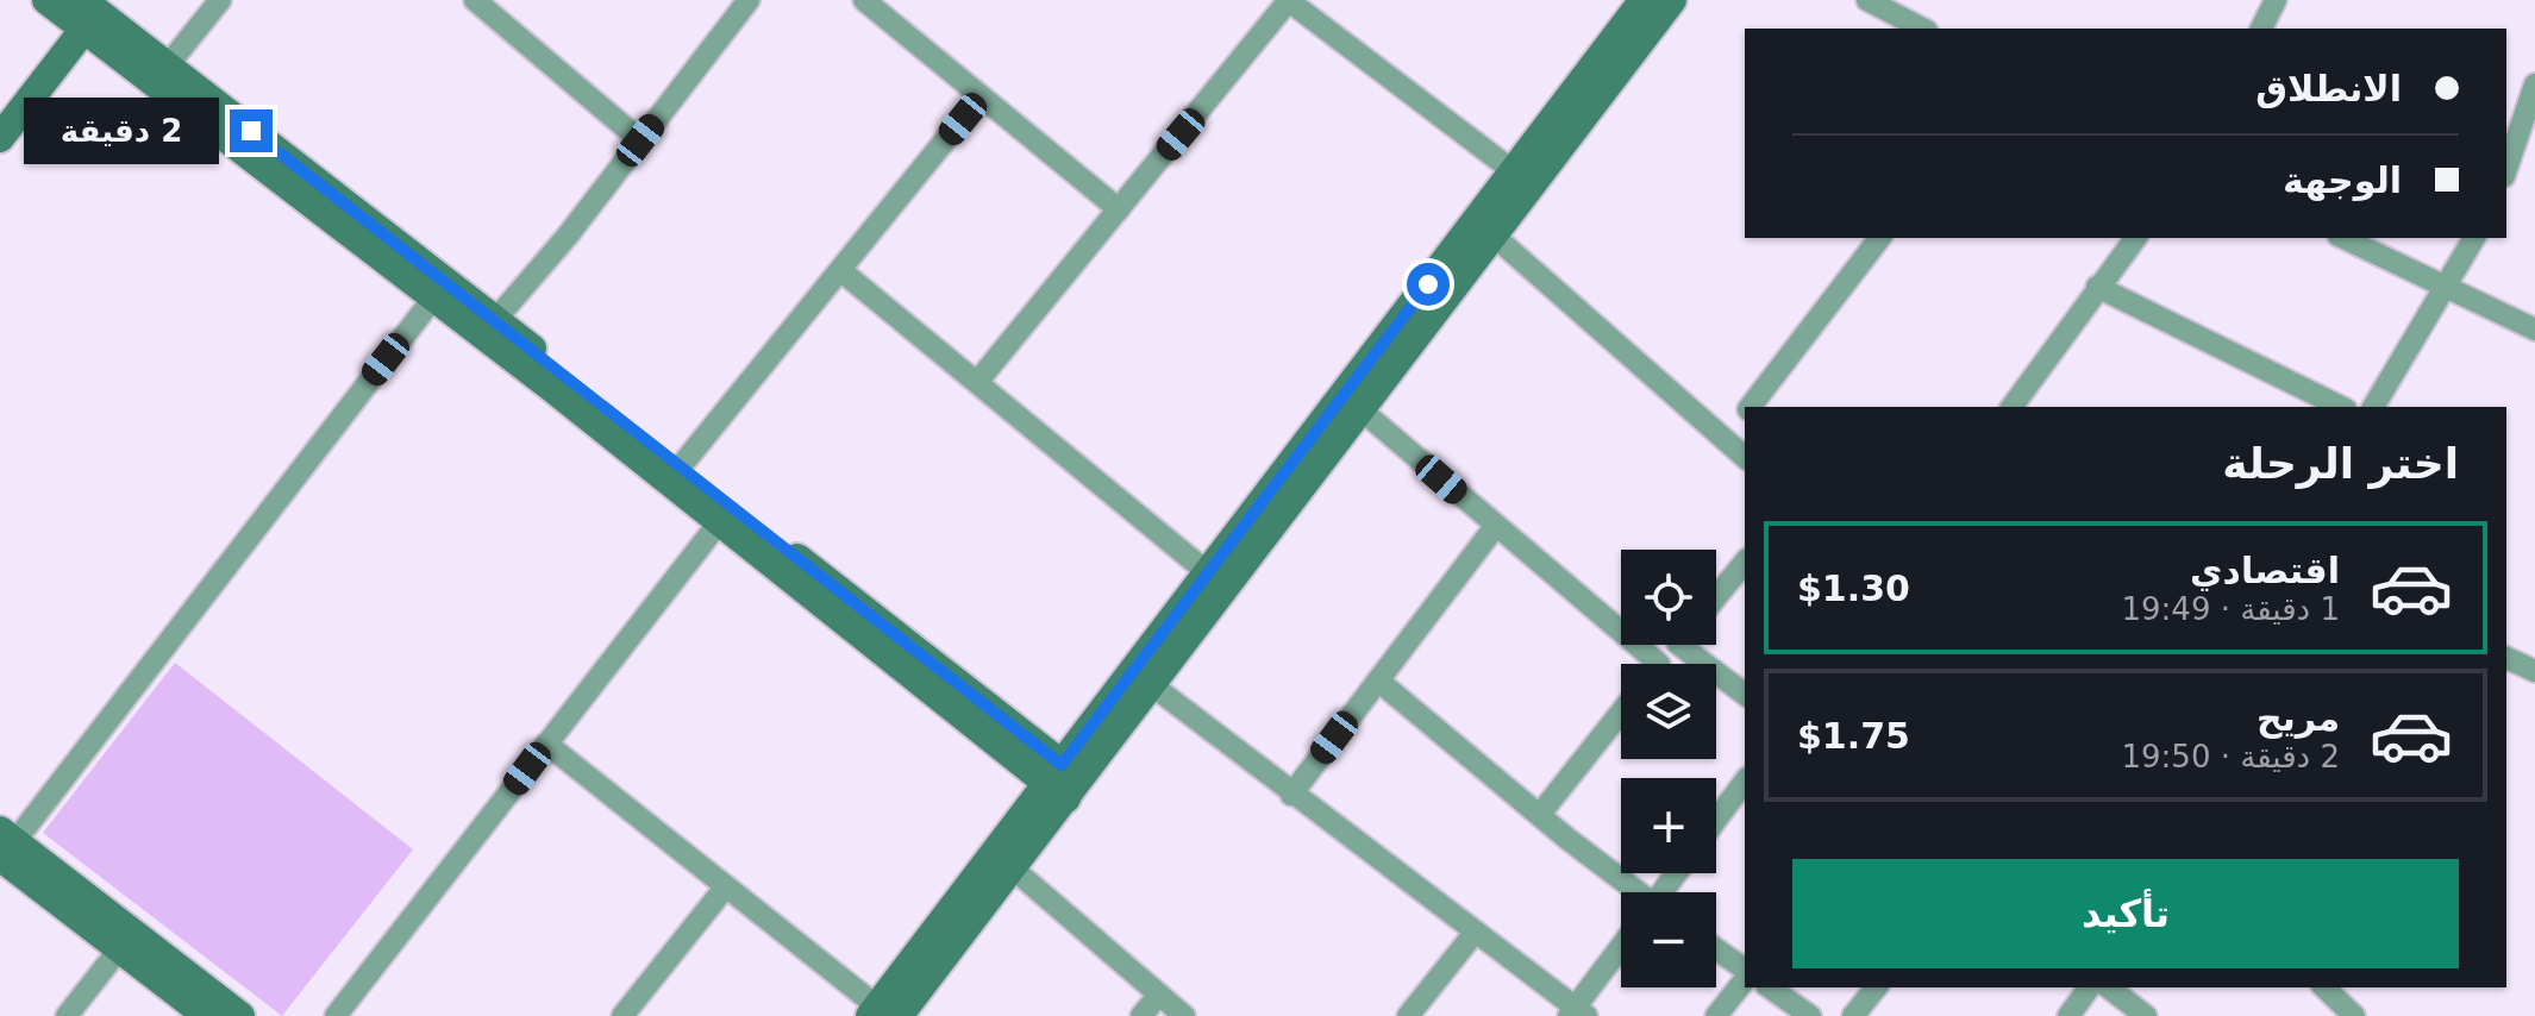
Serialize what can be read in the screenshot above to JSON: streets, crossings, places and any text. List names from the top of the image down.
{
  "page": {
    "banner": ["الانطلاق", "الوجهة"],
    "bubble": "2 دقيقة",
    "heading": "اختر الرحلة",
    "list": [
      {
        "name": "اقتصادي",
        "note": "1 دقيقة · 19:49",
        "value": "$1.30"
      },
      {
        "name": "مريح",
        "note": "2 دقيقة · 19:50",
        "value": "$1.75"
      }
    ],
    "map_buttons": ["+", "−"],
    "buttons": "تأكيد"
  }
}
